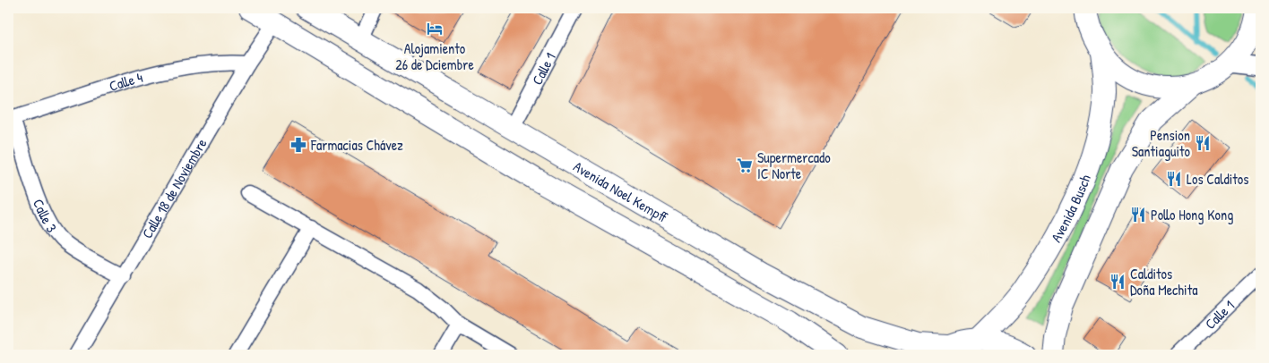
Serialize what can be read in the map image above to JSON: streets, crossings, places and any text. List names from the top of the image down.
{
  "streets": {
    "main road": ["Avenida Noel Kempff", "Avenida Busch"],
    "street": [
      "Calle 1",
      "Calle 4",
      "Calle 18 de Noviembre",
      "Calle 3"
    ]
  },
  "crossings": [
    ["Calle 1", "Avenida Noel Kempff"],
    ["Calle 4", "Calle 18 de Noviembre"],
    ["Calle 4", "Calle 3"],
    ["Calle 18 de Noviembre", "Avenida Noel Kempff"],
    ["Calle 18 de Noviembre", "Calle 3"],
    ["Avenida Noel Kempff", "Avenida Busch"]
  ],
  "places": {
    "hotel": ["Alojamiento 26 de Dciembre"],
    "restaurant": [
      "Pension Santiaguito",
      "Los Calditos",
      "Pollo Hong Kong",
      "Calditos Doña Mechita"
    ],
    "pharmacy": ["Farmacias Chávez"],
    "supermarket": ["Supermercado IC Norte"]
  }
}
